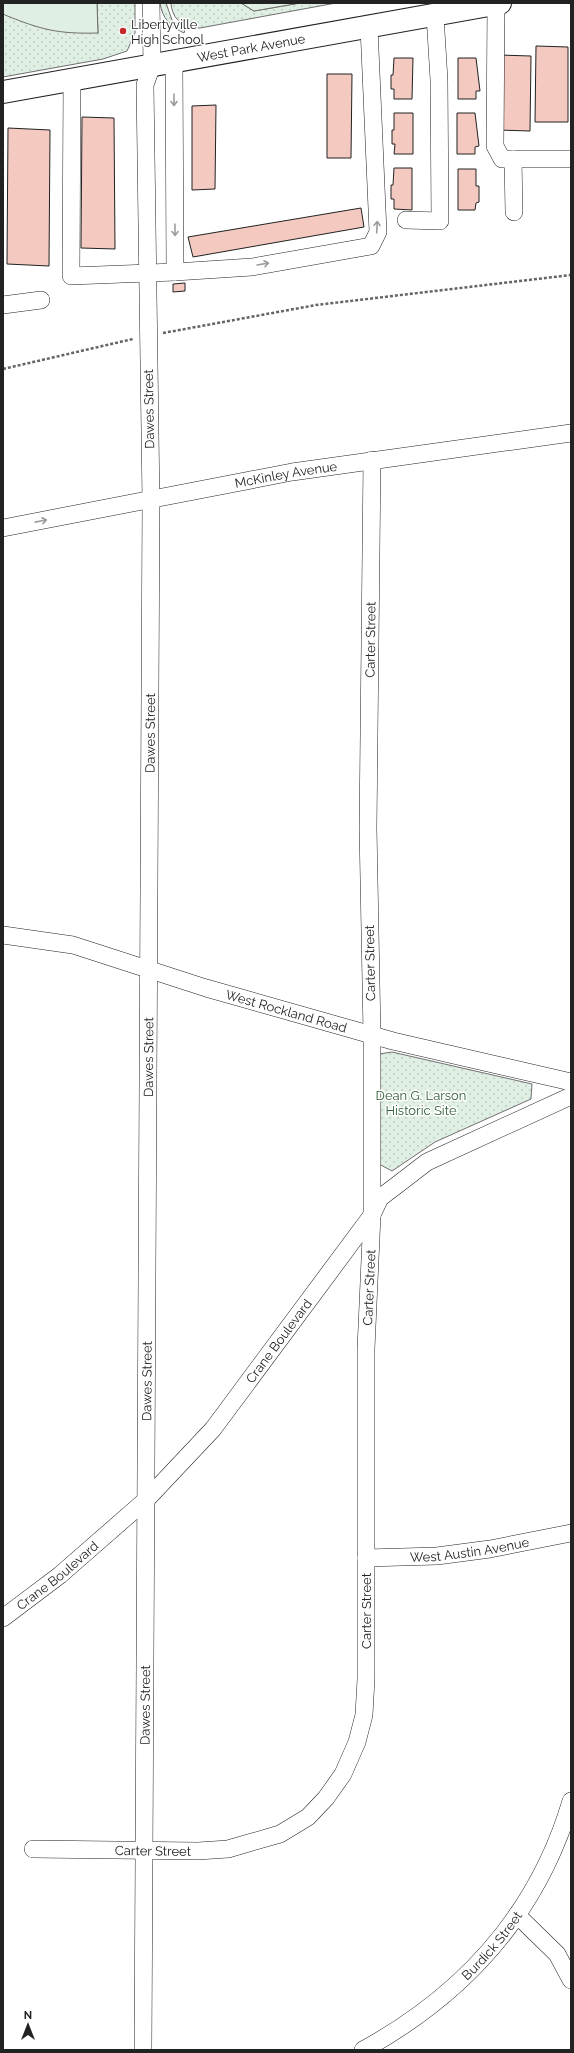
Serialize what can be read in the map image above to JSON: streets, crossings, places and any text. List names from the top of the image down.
{
  "streets": {
    "main road": ["West Park Avenue"],
    "street": [
      "Dawes Street",
      "McKinley Avenue",
      "Carter Street",
      "West Rockland Road",
      "Crane Boulevard",
      "West Austin Avenue",
      "Burdick Street"
    ]
  },
  "crossings": [
    ["West Park Avenue", "Dawes Street"],
    ["Dawes Street", "McKinley Avenue"],
    ["Dawes Street", "Carter Street"],
    ["Dawes Street", "West Rockland Road"],
    ["Dawes Street", "Crane Boulevard"],
    ["McKinley Avenue", "Carter Street"],
    ["Carter Street", "West Rockland Road"],
    ["Carter Street", "Crane Boulevard"],
    ["Carter Street", "West Austin Avenue"]
  ],
  "parks": ["Dean G. Larson Historic Site"],
  "places": ["Libertyville High School"],
  "north": "top"
}
